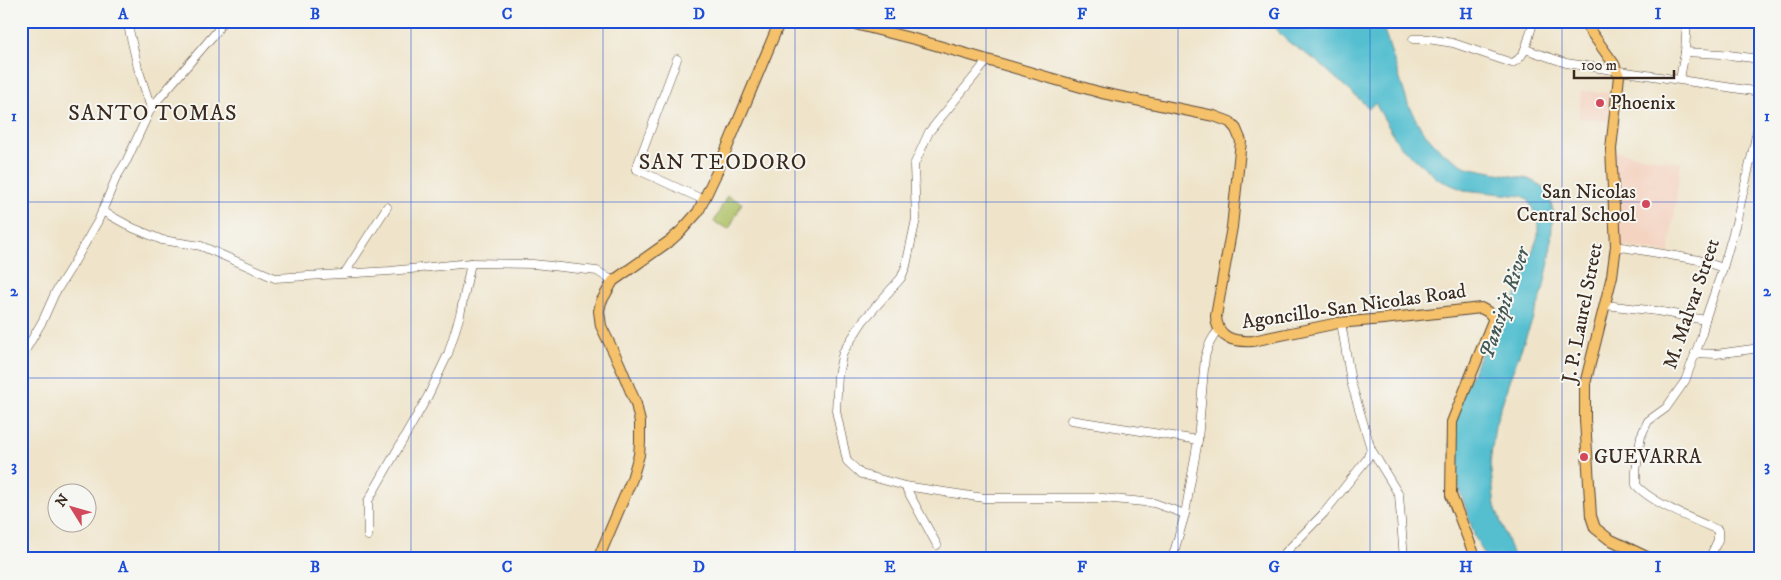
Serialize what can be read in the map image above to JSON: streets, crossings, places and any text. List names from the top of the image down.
{
  "streets": {
    "main road": ["Agoncillo-San Nicolas Road", "J. P. Laurel Street"],
    "street": ["M. Malvar Street"]
  },
  "districts": ["SANTO TOMAS", "SAN TEODORO"],
  "water": ["Pansipit River"],
  "places": ["Phoenix", "San Nicolas Central School", "GUEVARRA"],
  "scale_bar": "100 m",
  "north": "top left",
  "grid": {
    "columns": [
      "A",
      "B",
      "C",
      "D",
      "E",
      "F",
      "G",
      "H",
      "I"
    ],
    "rows": ["1", "2", "3"]
  }
}
